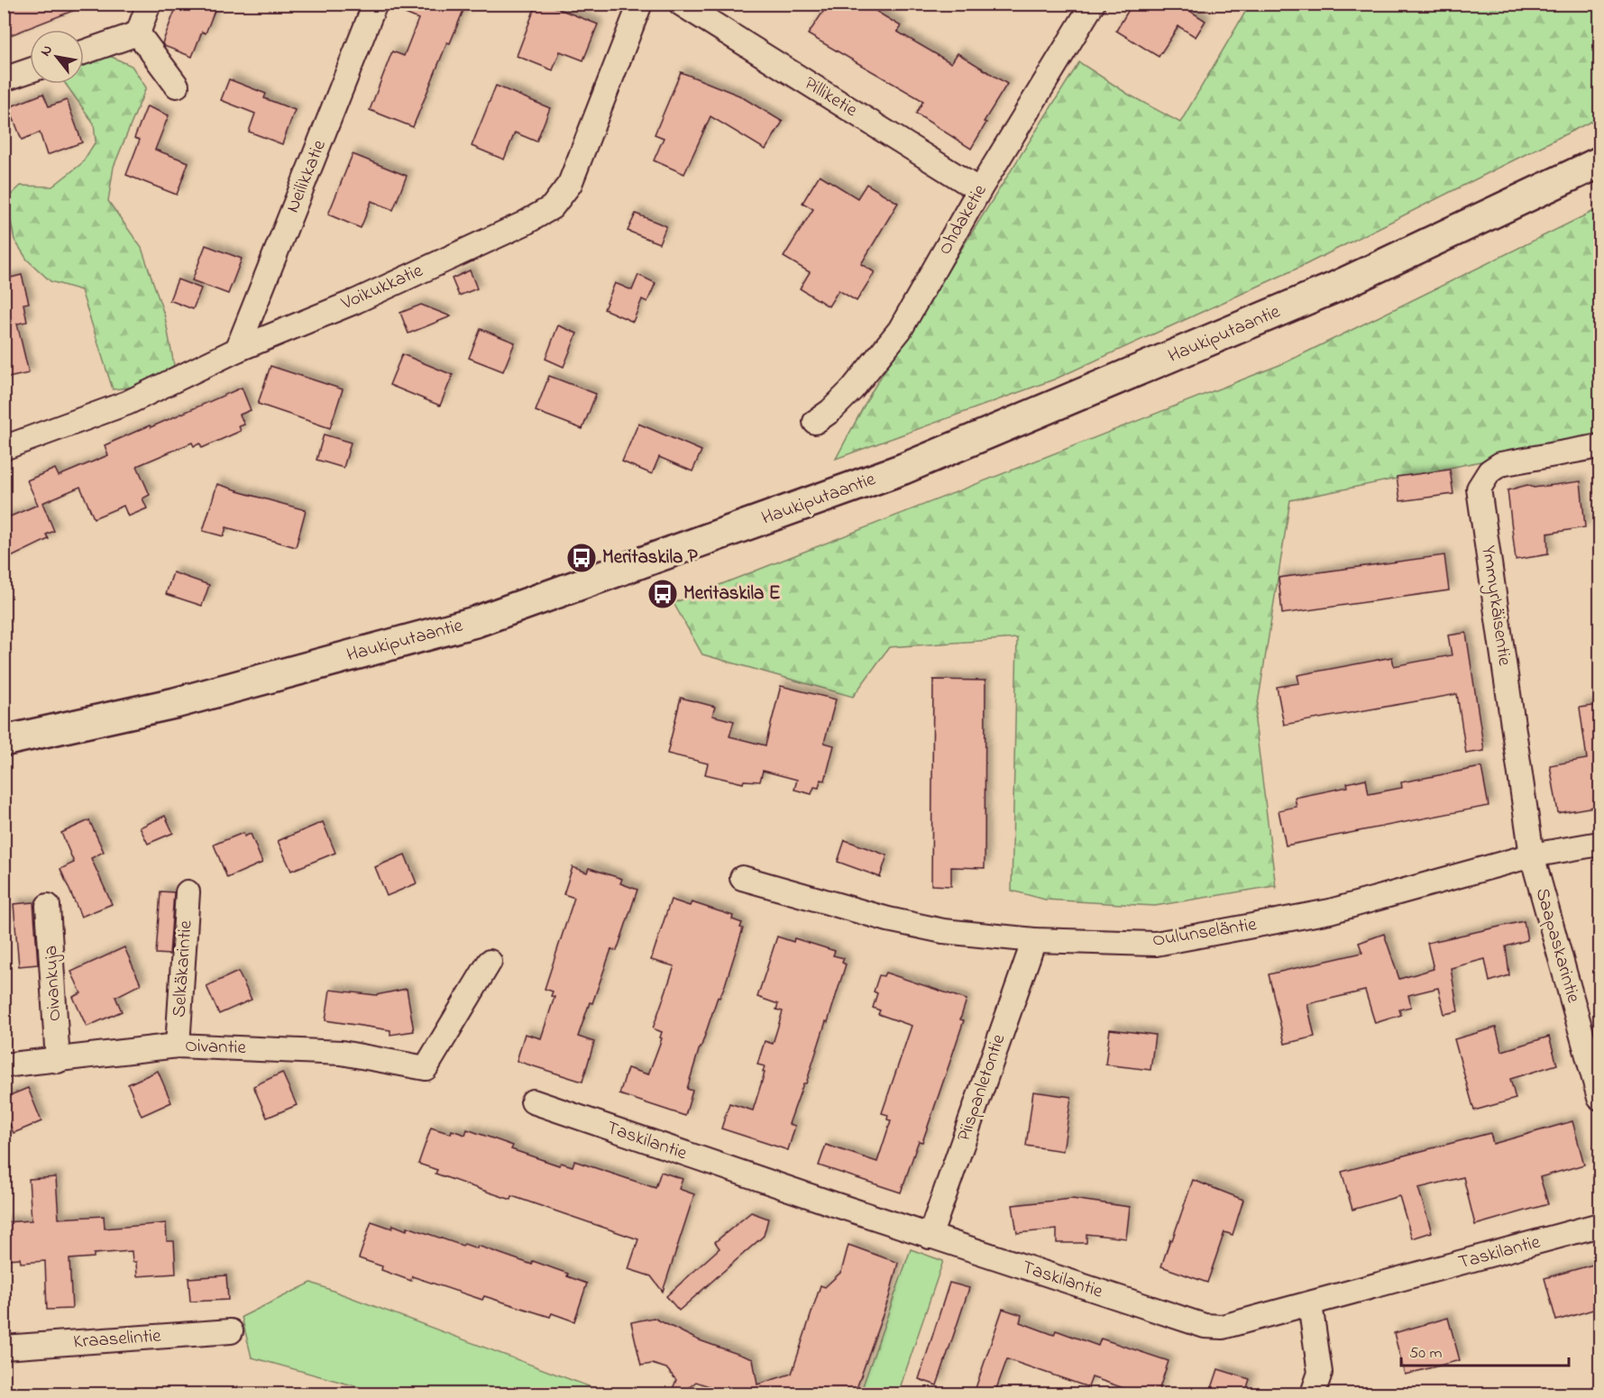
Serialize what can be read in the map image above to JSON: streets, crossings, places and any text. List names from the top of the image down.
{
  "streets": {
    "main road": ["Haukiputaantie"],
    "street": [
      "Pilliketie",
      "Neilikkatie",
      "Ohdaketie",
      "Voikukkatie",
      "Ymmyrkäisentie",
      "Oulunseläntie",
      "Saapaskarintie",
      "Selkäkarintie",
      "Oivankuja",
      "Oivantie",
      "Piispanletontie",
      "Taskilantie",
      "Kraaselintie"
    ]
  },
  "crossings": [
    ["Pilliketie", "Ohdaketie"],
    ["Neilikkatie", "Voikukkatie"],
    ["Ymmyrkäisentie", "Oulunseläntie"],
    ["Ymmyrkäisentie", "Saapaskarintie"],
    ["Oulunseläntie", "Saapaskarintie"],
    ["Oulunseläntie", "Piispanletontie"],
    ["Selkäkarintie", "Oivantie"],
    ["Oivankuja", "Oivantie"],
    ["Piispanletontie", "Taskilantie"]
  ],
  "places": {
    "bus stop": ["Meritaskila P", "Meritaskila E"]
  },
  "scale_bar": "50 m",
  "north": "top left"
}
